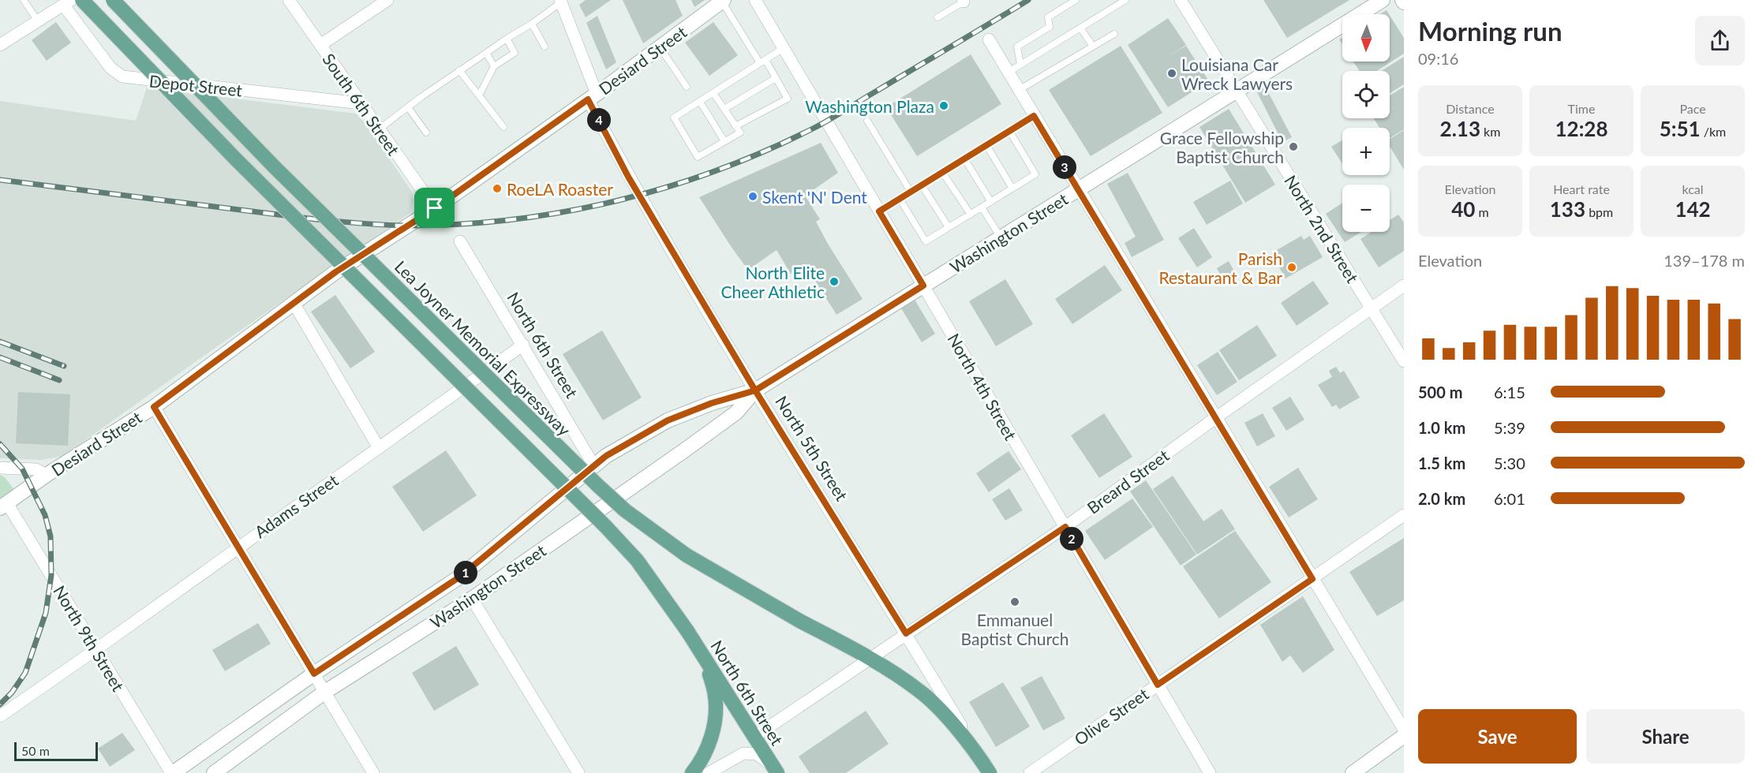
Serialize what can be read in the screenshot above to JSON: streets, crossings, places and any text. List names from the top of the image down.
{
  "streets": {
    "main road": ["North 6th Street", "Lea Joyner Memorial Expressway", "North 5th Street"],
    "street": [
      "Desiard Street",
      "Depot Street",
      "South 6th Street",
      "North 2nd Street",
      "Washington Street",
      "North 4th Street",
      "Breard Street",
      "Adams Street",
      "North 9th Street",
      "Olive Street"
    ]
  },
  "crossings": [
    ["Desiard Street", "South 6th Street"],
    ["Desiard Street", "North 5th Street"],
    ["Desiard Street", "North 9th Street"],
    ["Depot Street", "South 6th Street"],
    ["North 2nd Street", "Washington Street"],
    ["North 2nd Street", "Breard Street"],
    ["Washington Street", "North 6th Street"],
    ["Washington Street", "North 4th Street"],
    ["Washington Street", "North 5th Street"],
    ["Washington Street", "North 9th Street"],
    ["North 6th Street", "Breard Street"],
    ["North 6th Street", "Adams Street"],
    ["Lea Joyner Memorial Expressway", "North 5th Street"],
    ["North 4th Street", "Breard Street"],
    ["North 4th Street", "Olive Street"],
    ["North 5th Street", "Breard Street"],
    ["Adams Street", "North 9th Street"]
  ],
  "places": [
    "Louisiana Car Wreck Lawyers",
    "Washington Plaza",
    "Grace Fellowship Baptist Church",
    "RoeLA Roaster",
    "Skent 'N' Dent",
    "Parish Restaurant & Bar",
    "North Elite Cheer Athletic",
    "Emmanuel Baptist Church"
  ],
  "scale_bar": "50 m",
  "north": "bottom",
  "page": {
    "heading": ["Morning run", "09:16"],
    "map_buttons": ["+", "−"],
    "stats": [
      ["Distance", "2.13 km"],
      ["Time", "12:28"],
      ["Pace", "5:51 /km"],
      ["Elevation", "40 m"],
      ["Heart rate", "133 bpm"],
      ["kcal", "142"]
    ],
    "pins": [
      "4",
      "3",
      "2",
      "1"
    ],
    "chart": ["Elevation", "139–178 m"],
    "list": [
      {
        "name": "500 m",
        "note": "6:15"
      },
      {
        "name": "1.0 km",
        "note": "5:39"
      },
      {
        "name": "1.5 km",
        "note": "5:30"
      },
      {
        "name": "2.0 km",
        "note": "6:01"
      }
    ],
    "buttons": ["Save", "Share"],
    "scale": "50 m"
  }
}
